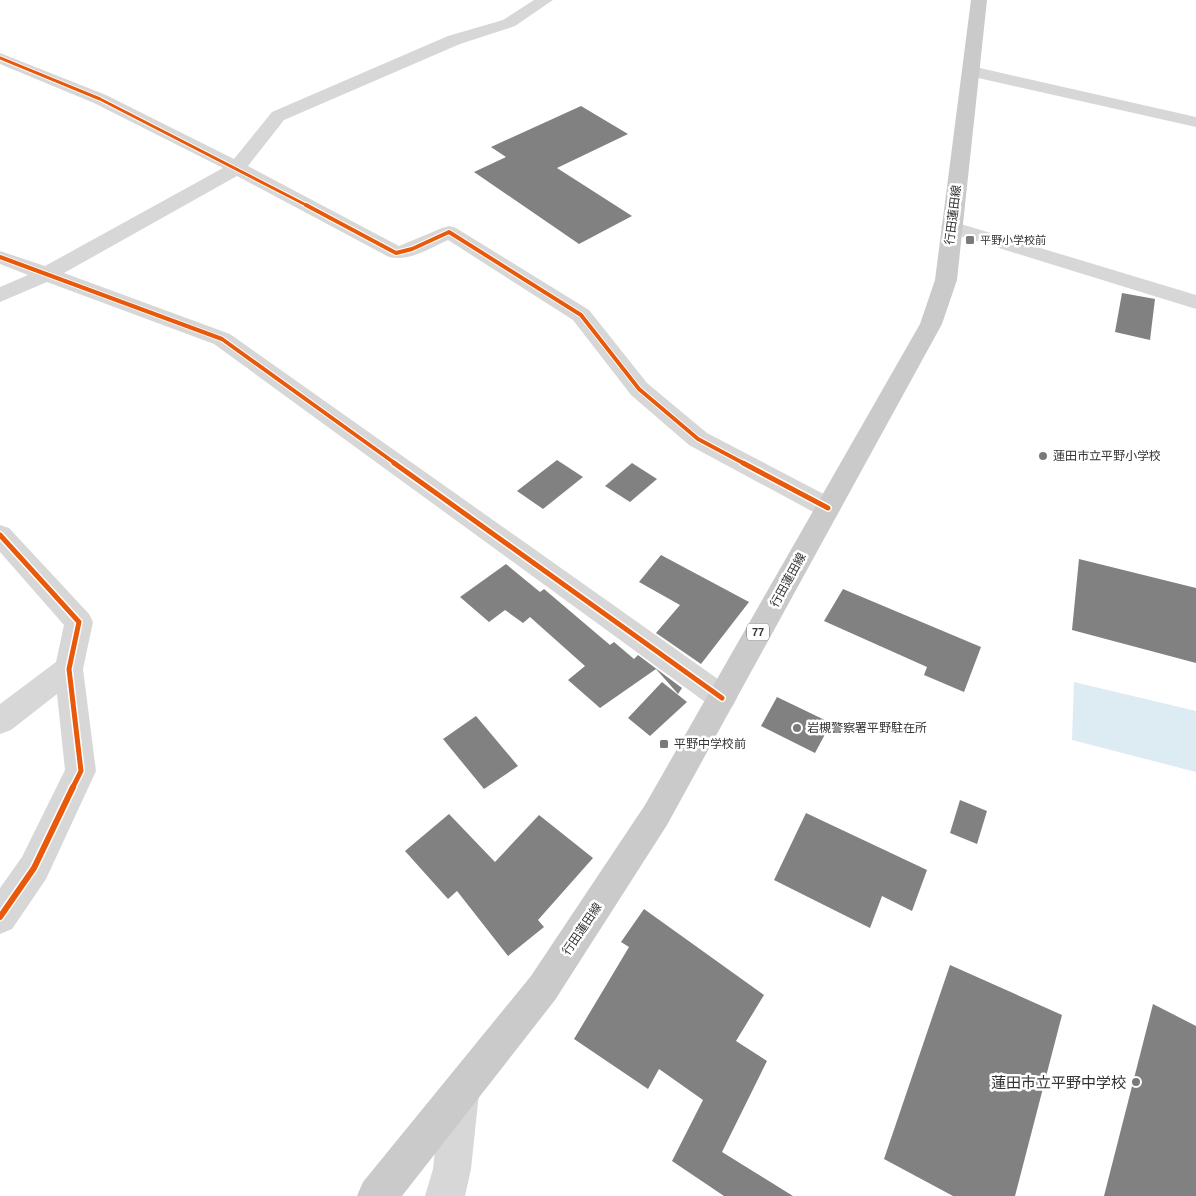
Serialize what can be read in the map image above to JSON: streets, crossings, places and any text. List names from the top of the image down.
{
  "streets": {
    "main road": ["行田蓮田線", "77"]
  },
  "places": {
    "transit": ["平野小学校前", "平野中学校前"],
    "other": ["蓮田市立平野小学校", "岩槻警察署平野駐在所", "蓮田市立平野中学校"]
  }
}
